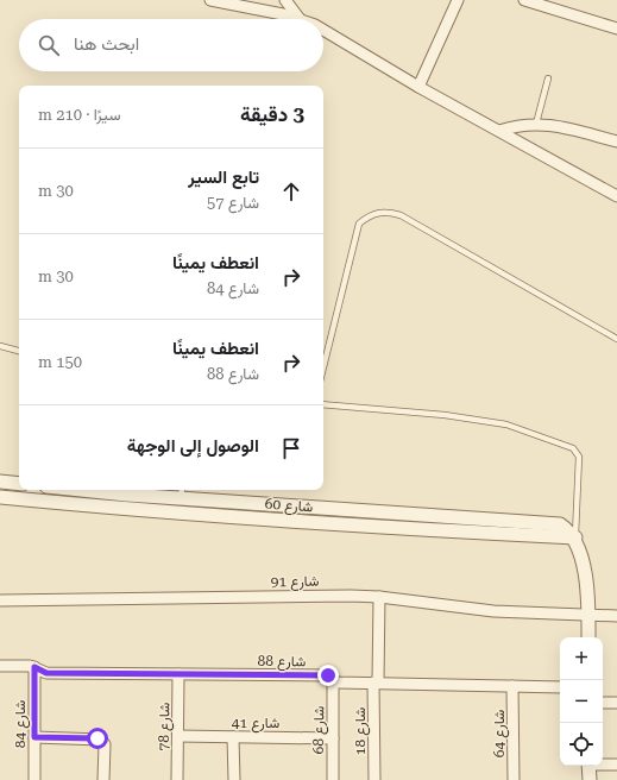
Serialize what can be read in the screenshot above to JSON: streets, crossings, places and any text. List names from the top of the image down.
{
  "streets": {
    "street": [
      "شارع 60",
      "شارع 91",
      "شارع 88",
      "شارع 41",
      "شارع 84",
      "شارع 78",
      "شارع 68",
      "شارع 18",
      "شارع 64"
    ]
  },
  "crossings": [
    ["شارع 91", "شارع 18"],
    ["شارع 88", "شارع 84"],
    ["شارع 88", "شارع 78"],
    ["شارع 88", "شارع 68"],
    ["شارع 88", "شارع 18"],
    ["شارع 88", "شارع 64"],
    ["شارع 41", "شارع 78"],
    ["شارع 41", "شارع 68"]
  ],
  "page": {
    "search": "ابحث هنا",
    "heading": ["3 دقيقة", "سيرًا · 210 m"],
    "list": [
      ["تابع السير", "شارع 57", "30 m"],
      ["انعطف يمينًا", "شارع 84", "30 m"],
      ["انعطف يمينًا", "شارع 88", "150 m"],
      "الوصول إلى الوجهة"
    ],
    "map_buttons": ["+", "−"]
  }
}
